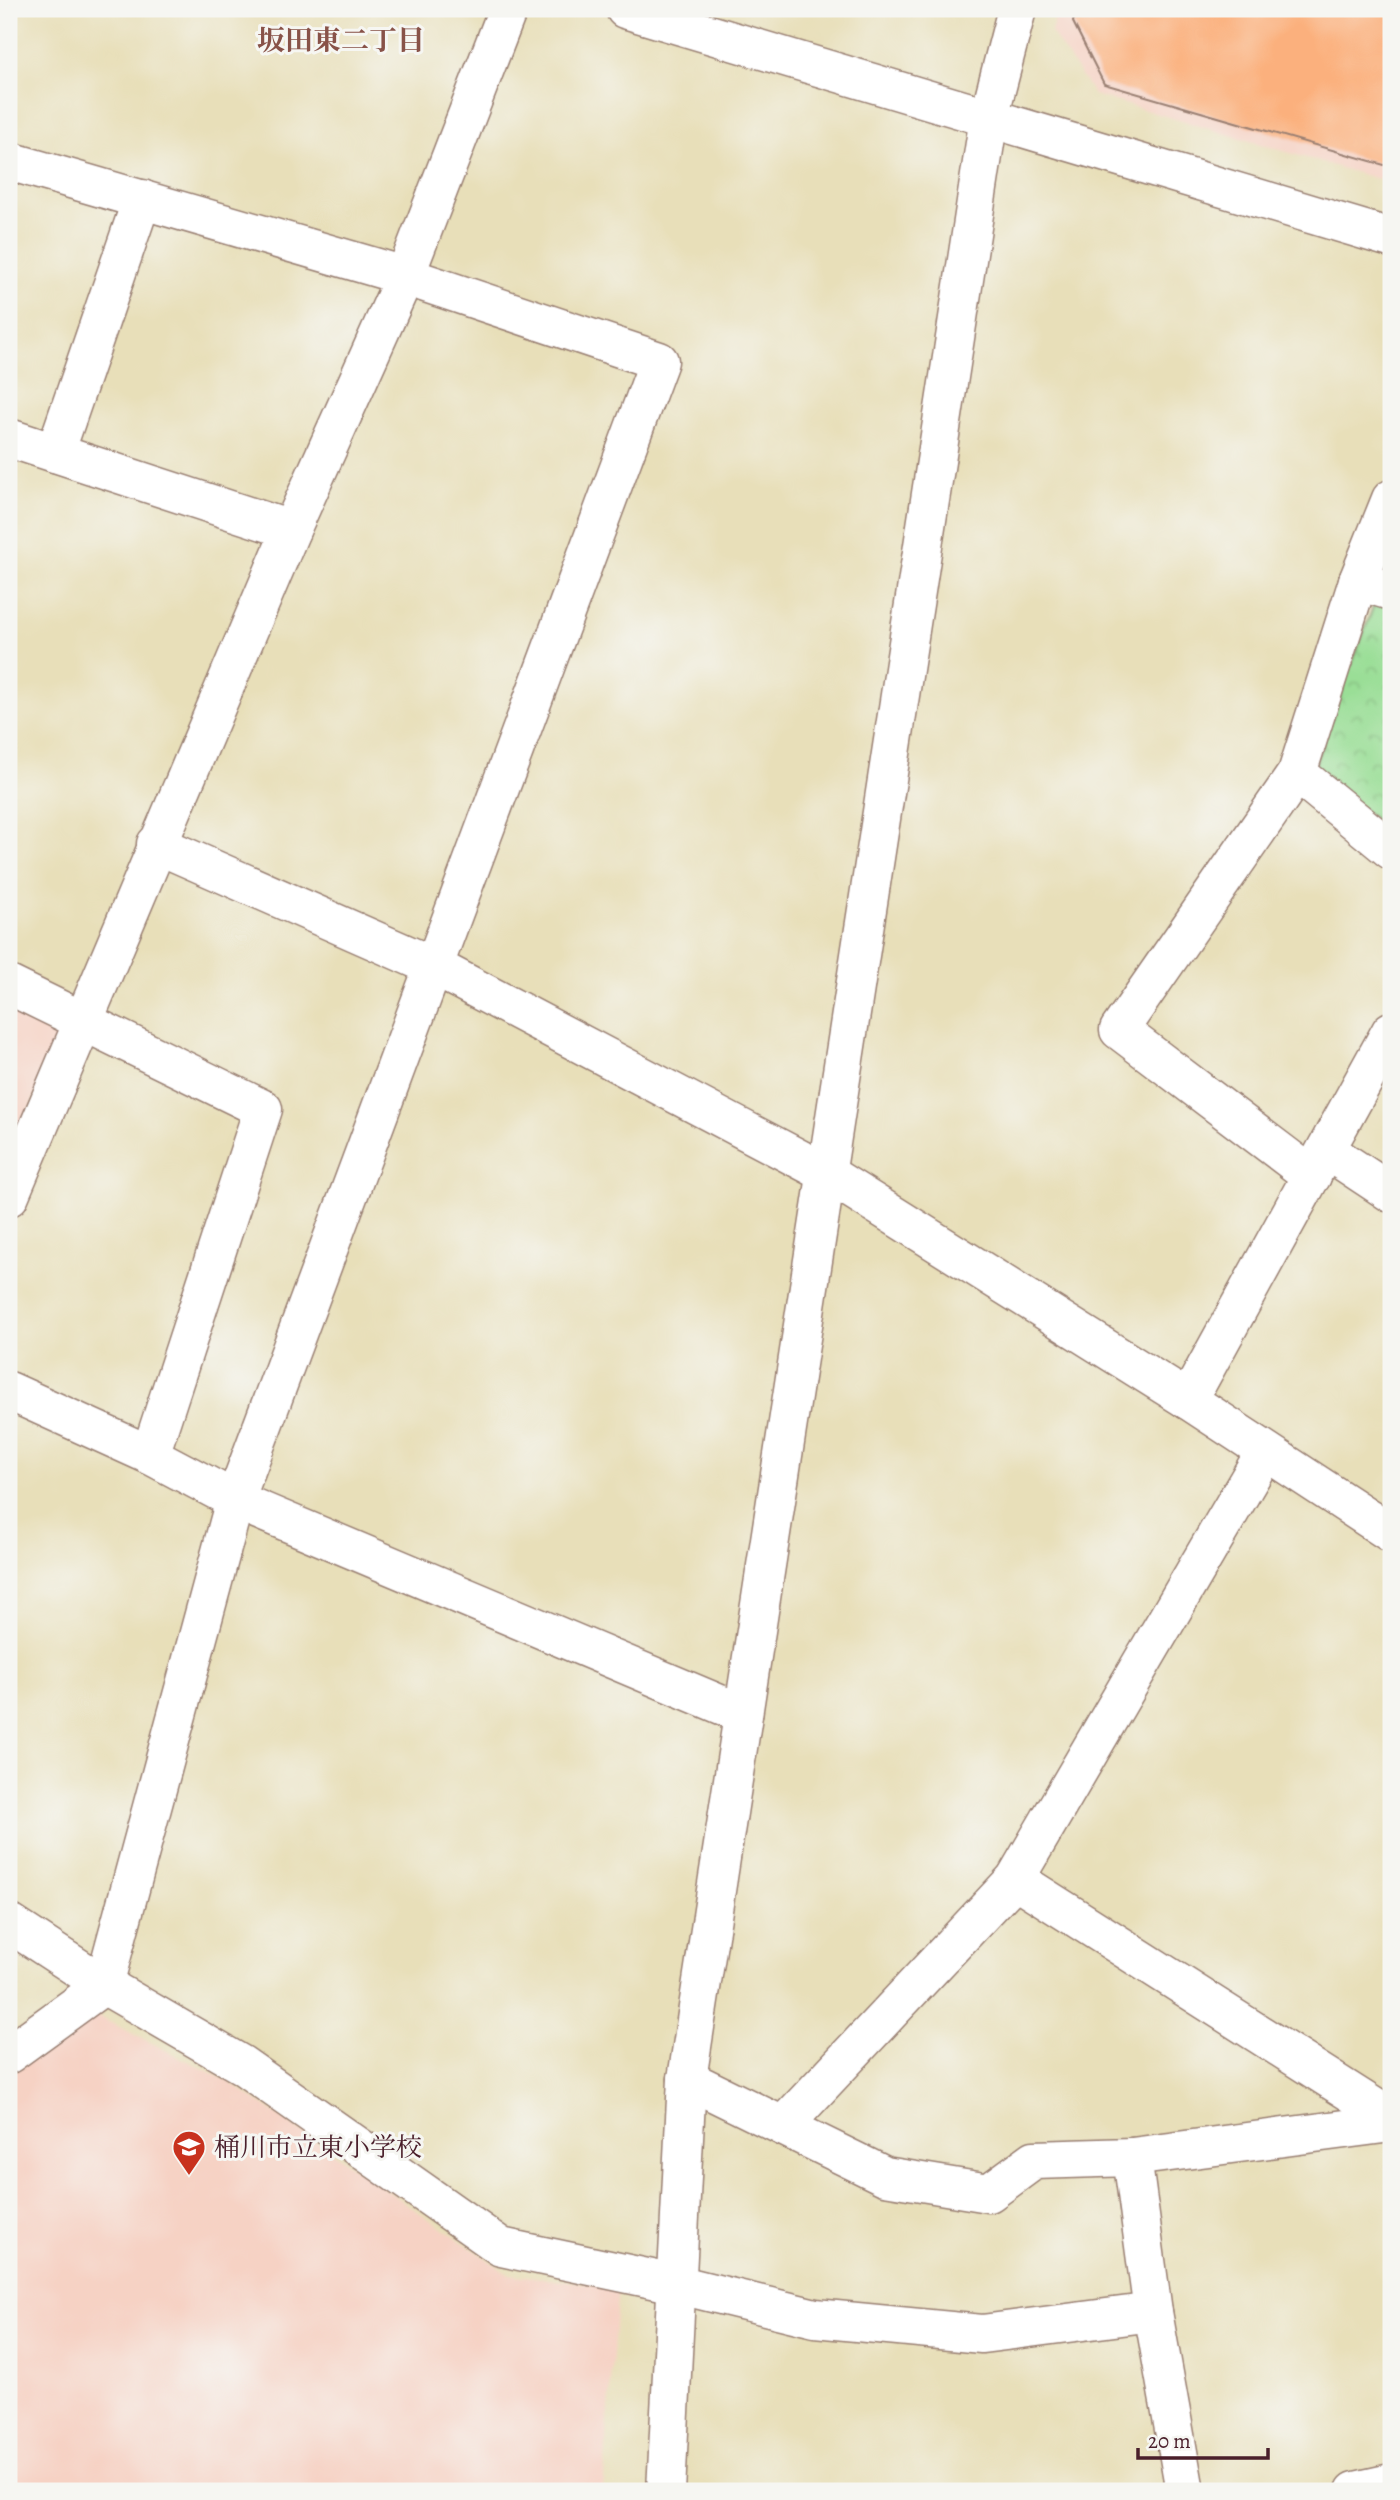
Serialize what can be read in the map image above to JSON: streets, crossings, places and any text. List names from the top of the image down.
{
  "districts": ["坂田東二丁目"],
  "places": {
    "school or university": ["桶川市立東小学校"]
  },
  "scale_bar": "20 m"
}
